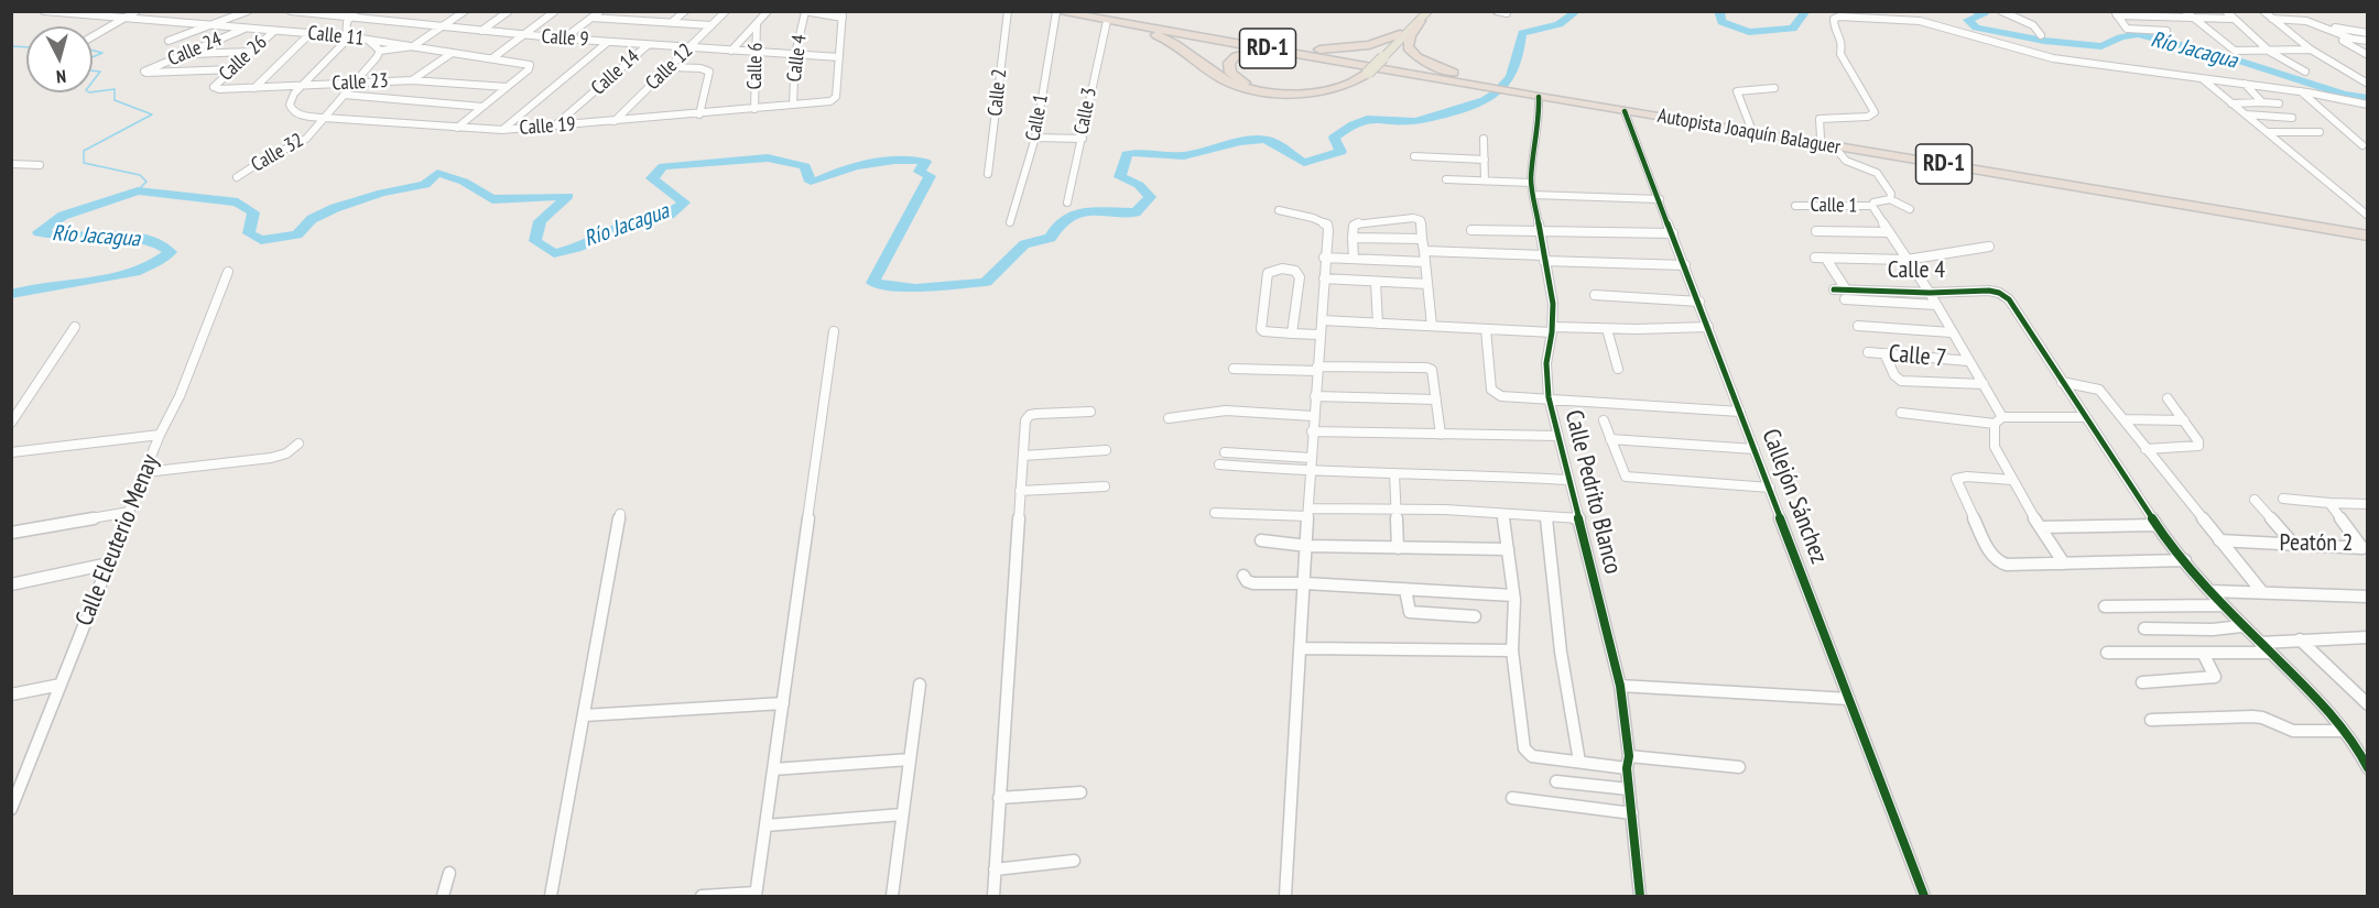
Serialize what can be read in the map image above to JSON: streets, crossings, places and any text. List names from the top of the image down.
{
  "streets": {
    "highway": ["RD-1", "Autopista Joaquín Balaguer"],
    "street": [
      "Calle 11",
      "Calle 9",
      "Calle 24",
      "Calle 26",
      "Calle 4",
      "Calle 6",
      "Calle 12",
      "Calle 14",
      "Calle 23",
      "Calle 2",
      "Calle 3",
      "Calle 1",
      "Calle 19",
      "Calle 32",
      "Calle 7",
      "Calle Pedrito Blanco",
      "Callejón Sánchez",
      "Calle Eleuterio Menay",
      "Peatón 2"
    ]
  },
  "crossings": [
    ["Calle 11", "Calle 24"],
    ["Calle 11", "Calle 26"],
    ["Calle 11", "Calle 23"],
    ["Calle 11", "Calle 19"],
    ["Calle 9", "Calle 4"],
    ["Calle 9", "Calle 6"],
    ["Calle 9", "Calle 12"],
    ["Calle 9", "Calle 14"],
    ["Calle 9", "Calle 19"],
    ["Calle 24", "Calle 26"],
    ["Calle 26", "Calle 23"],
    ["Calle 4", "Calle 19"],
    ["Calle 6", "Calle 19"],
    ["Calle 12", "Calle 19"],
    ["Calle 14", "Calle 19"],
    ["Calle 23", "Calle 19"],
    ["Calle 23", "Calle 32"],
    ["Calle 3", "Autopista Joaquín Balaguer"],
    ["Calle 1", "Autopista Joaquín Balaguer"],
    ["Calle 19", "Calle 32"],
    ["Autopista Joaquín Balaguer", "Calle Pedrito Blanco"],
    ["Autopista Joaquín Balaguer", "Callejón Sánchez"]
  ],
  "water": ["Río Jacagua"],
  "north": "bottom"
}
